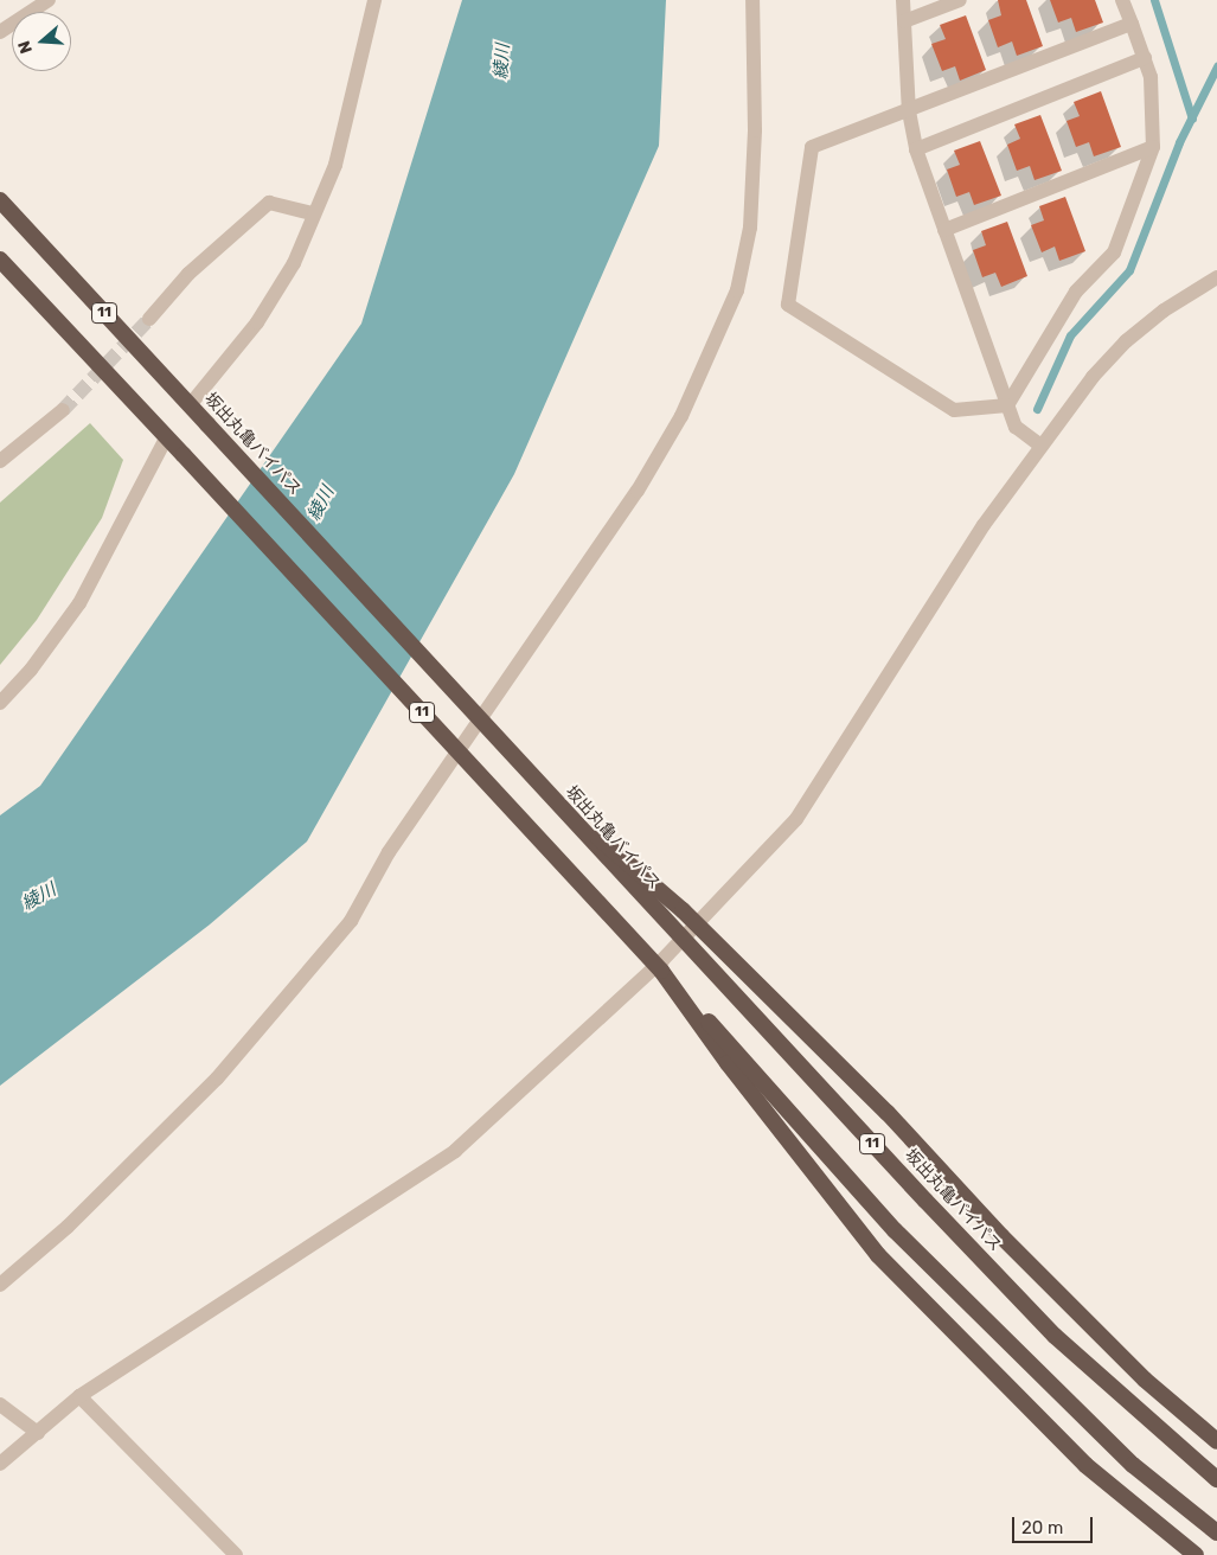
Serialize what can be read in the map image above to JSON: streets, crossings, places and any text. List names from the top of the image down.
{
  "streets": {
    "highway": ["11", "坂出丸亀バイパス"]
  },
  "water": ["綾川"],
  "scale_bar": "20 m",
  "north": "left"
}
